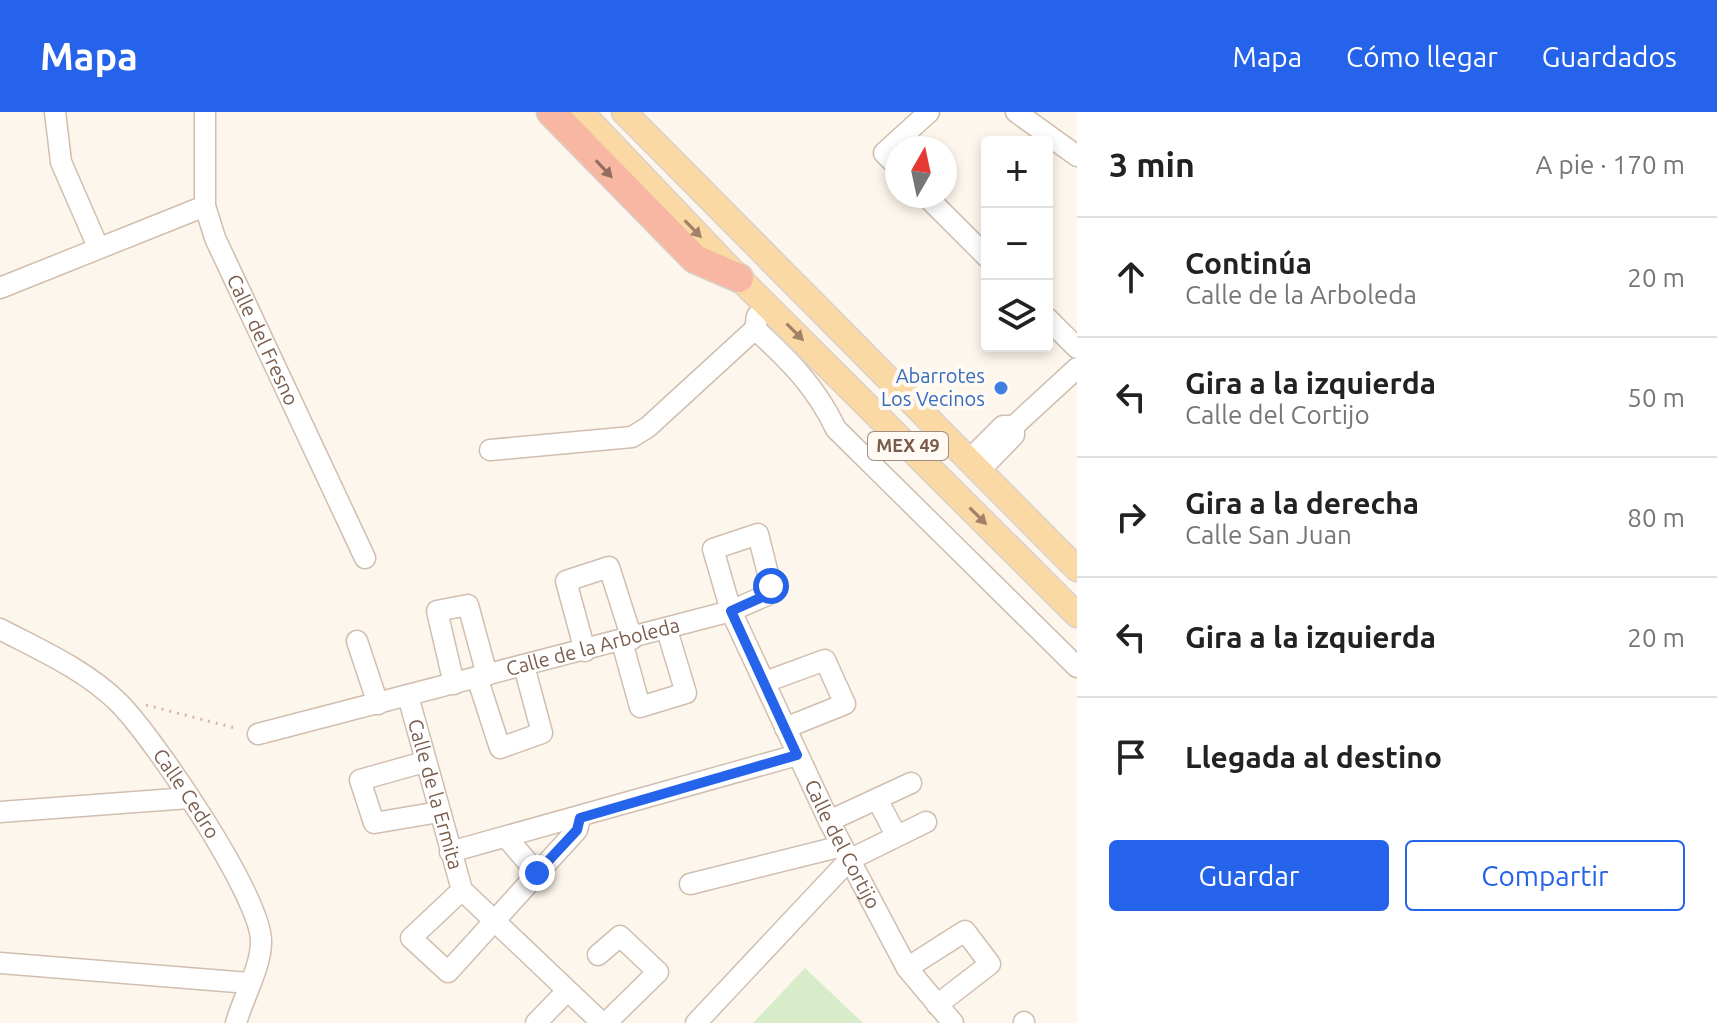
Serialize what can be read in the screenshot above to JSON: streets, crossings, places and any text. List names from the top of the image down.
{
  "streets": {
    "main road": ["MEX 49"],
    "street": [
      "Calle del Fresno",
      "Calle de la Arboleda",
      "Calle de la Ermita",
      "Calle Cedro",
      "Calle del Cortijo"
    ]
  },
  "crossings": [
    ["Calle de la Arboleda", "Calle de la Ermita"],
    ["Calle de la Arboleda", "Calle del Cortijo"]
  ],
  "places": ["Abarrotes Los Vecinos"],
  "north": "top",
  "page": {
    "header": "Mapa",
    "nav": ["Mapa", "Cómo llegar", "Guardados"],
    "heading": ["3 min", "A pie · 170 m"],
    "map_buttons": ["+", "−"],
    "list": [
      ["Continúa", "Calle de la Arboleda", "20 m"],
      ["Gira a la izquierda", "Calle del Cortijo", "50 m"],
      ["Gira a la derecha", "Calle San Juan", "80 m"],
      ["Gira a la izquierda", "20 m"],
      "Llegada al destino"
    ],
    "buttons": ["Guardar", "Compartir"]
  }
}
